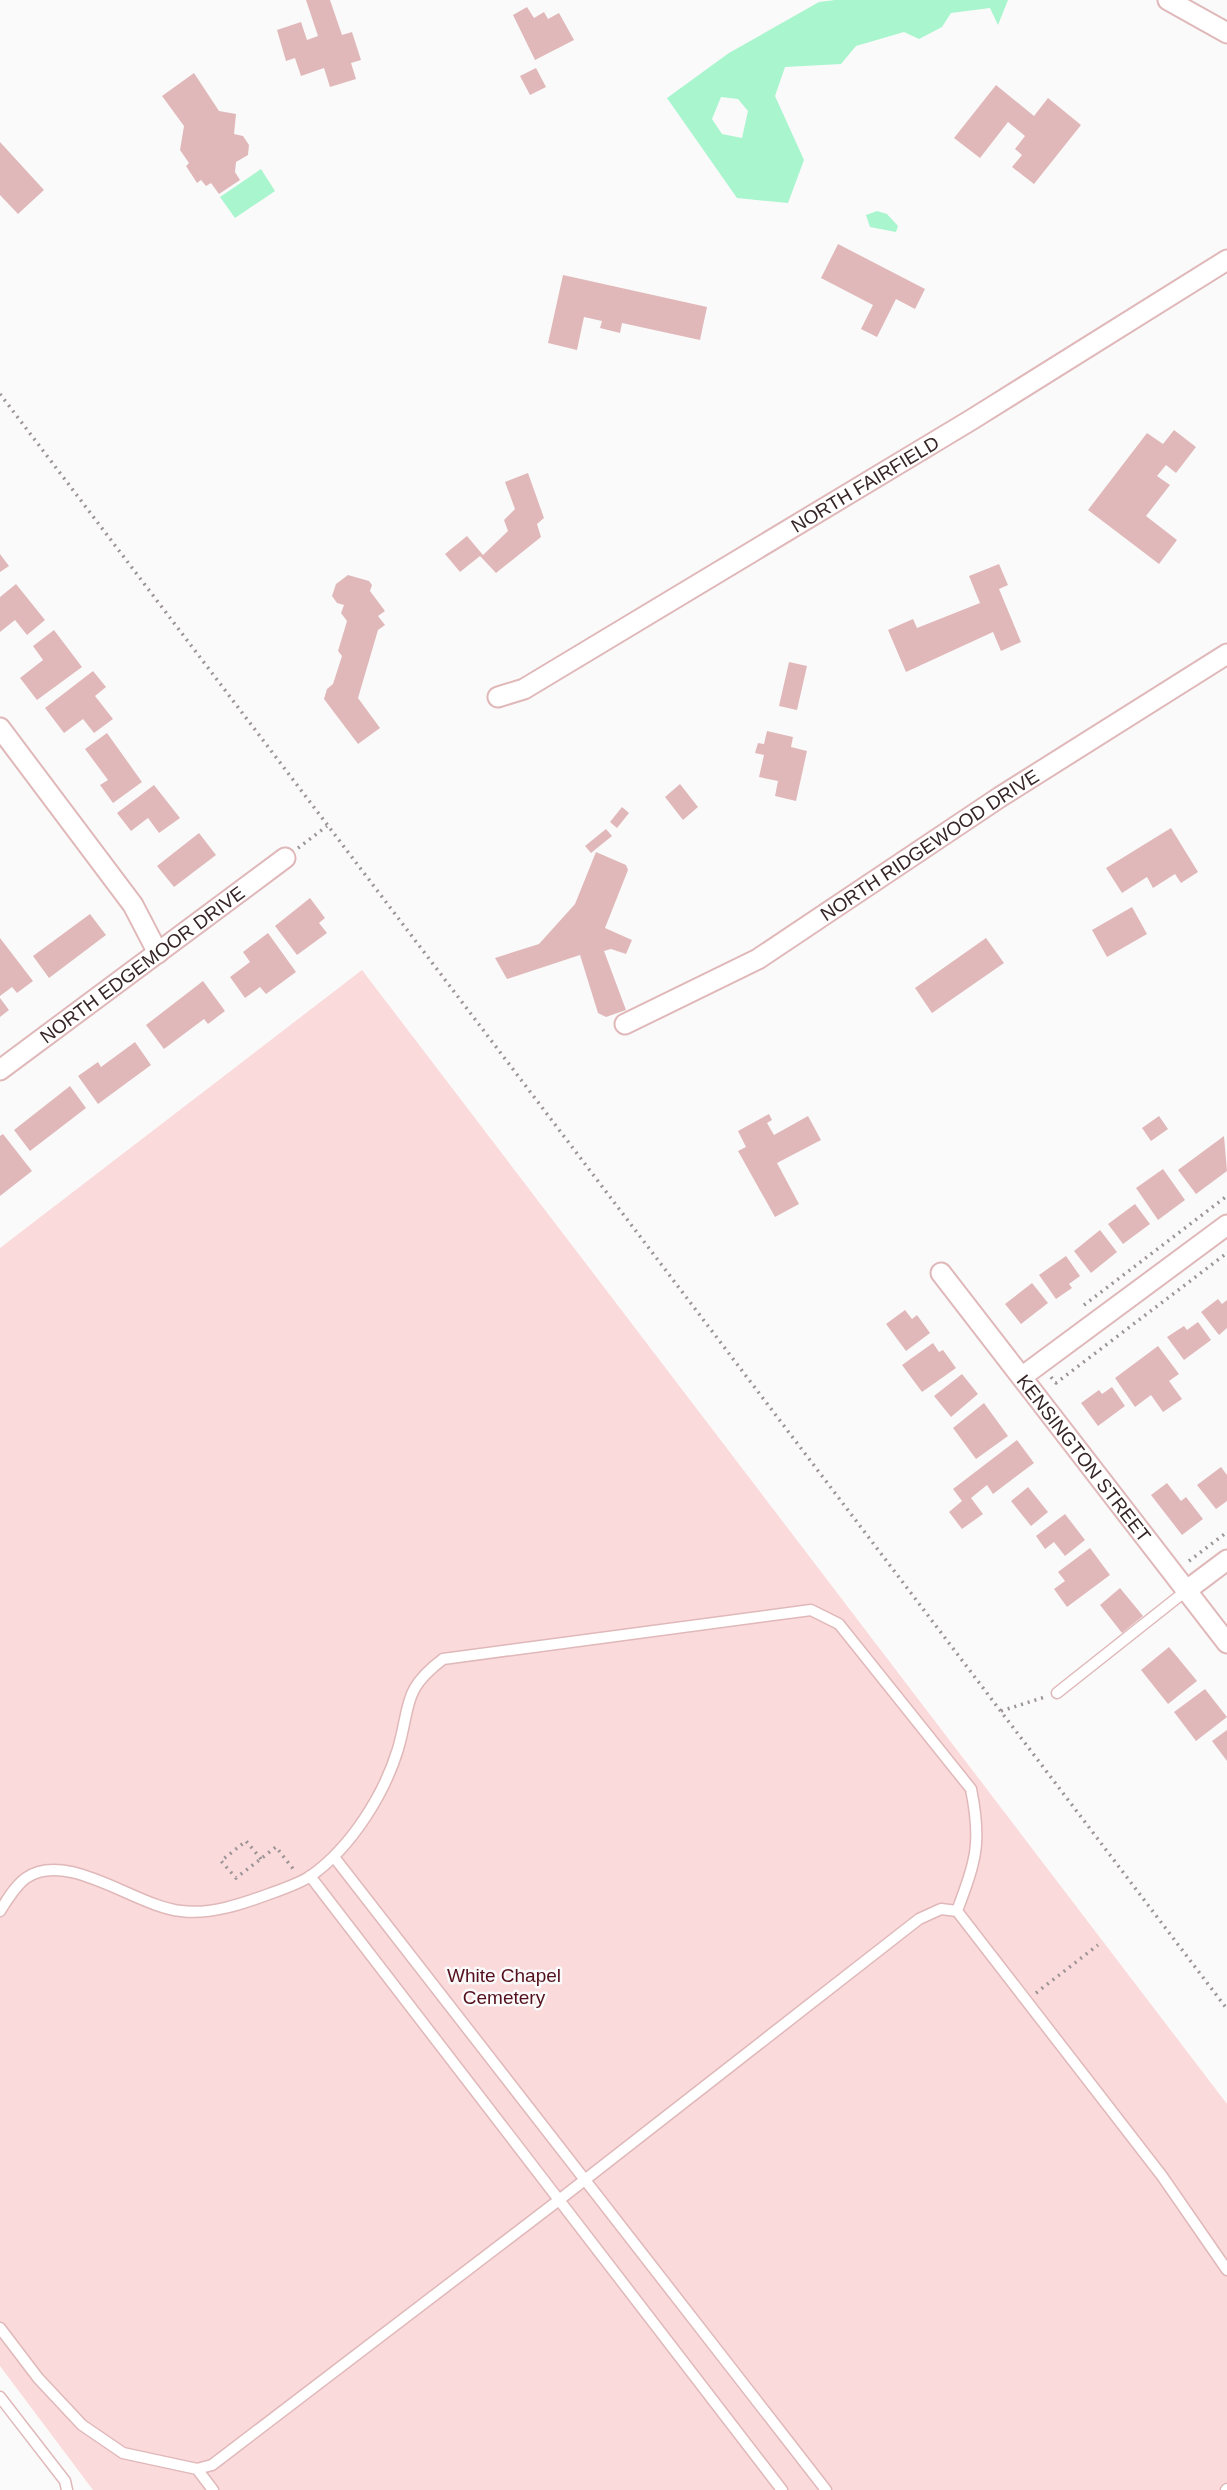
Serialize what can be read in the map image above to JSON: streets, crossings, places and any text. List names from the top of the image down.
{
  "streets": {
    "street": [
      "NORTH FAIRFIELD",
      "NORTH RIDGEWOOD DRIVE",
      "NORTH EDGEMOOR DRIVE",
      "KENSINGTON STREET"
    ]
  },
  "parks": ["White Chapel Cemetery"]
}
